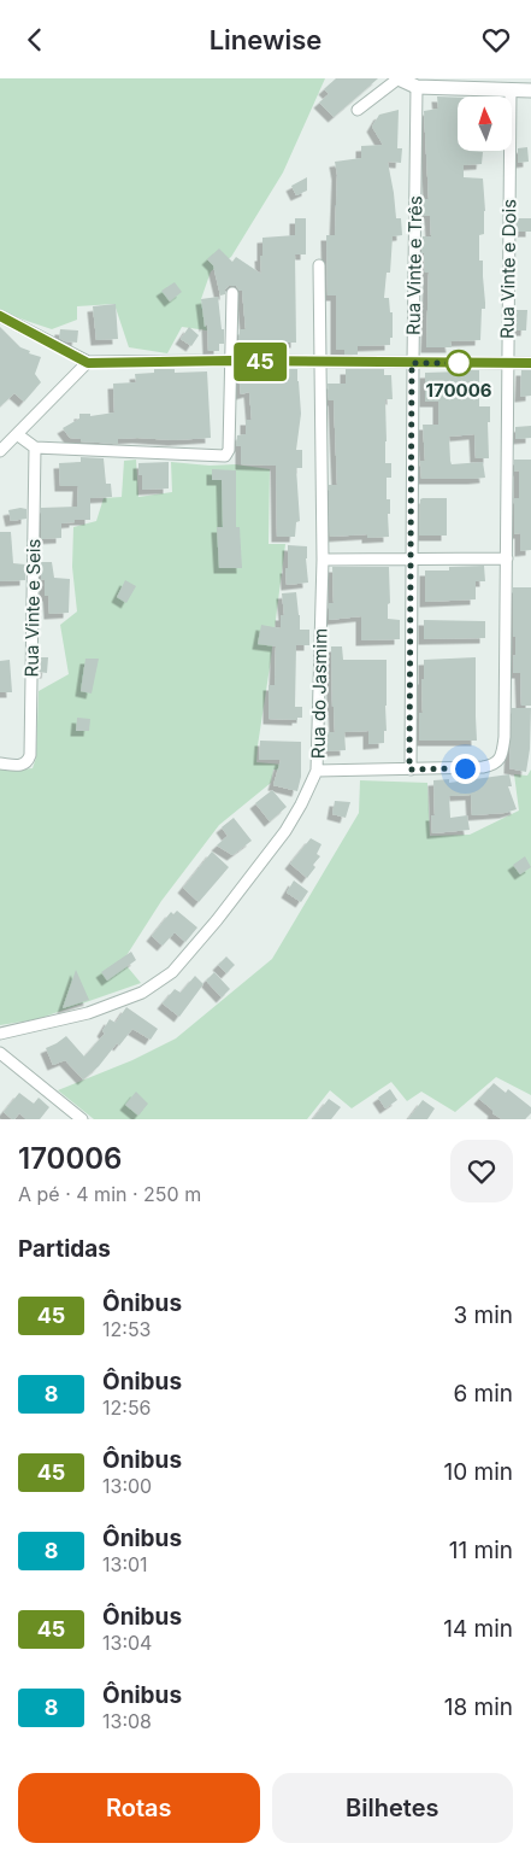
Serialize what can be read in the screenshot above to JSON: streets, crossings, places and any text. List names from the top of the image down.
{
  "streets": {
    "street": [
      "Rua Vinte e Três",
      "Rua Vinte e Dois",
      "Rua Vinte e Seis",
      "Rua do Jasmim"
    ]
  },
  "crossings": [
    ["Rua Vinte e Três", "Rua Vinte e Dois"],
    ["Rua Vinte e Dois", "Rua do Jasmim"]
  ],
  "places": ["170006"],
  "lines": ["bus line 45"],
  "north": "top",
  "page": {
    "header": "Linewise",
    "on_map": "45",
    "heading": [
      ["170006", "A pé · 4 min · 250 m"],
      "Partidas"
    ],
    "list": [
      {
        "mark": "45",
        "name": "Ônibus",
        "note": "12:53",
        "value": "3 min"
      },
      {
        "mark": "8",
        "name": "Ônibus",
        "note": "12:56",
        "value": "6 min"
      },
      {
        "mark": "45",
        "name": "Ônibus",
        "note": "13:00",
        "value": "10 min"
      },
      {
        "mark": "8",
        "name": "Ônibus",
        "note": "13:01",
        "value": "11 min"
      },
      {
        "mark": "45",
        "name": "Ônibus",
        "note": "13:04",
        "value": "14 min"
      },
      {
        "mark": "8",
        "name": "Ônibus",
        "note": "13:08",
        "value": "18 min"
      }
    ],
    "buttons": ["Rotas", "Bilhetes"]
  }
}
